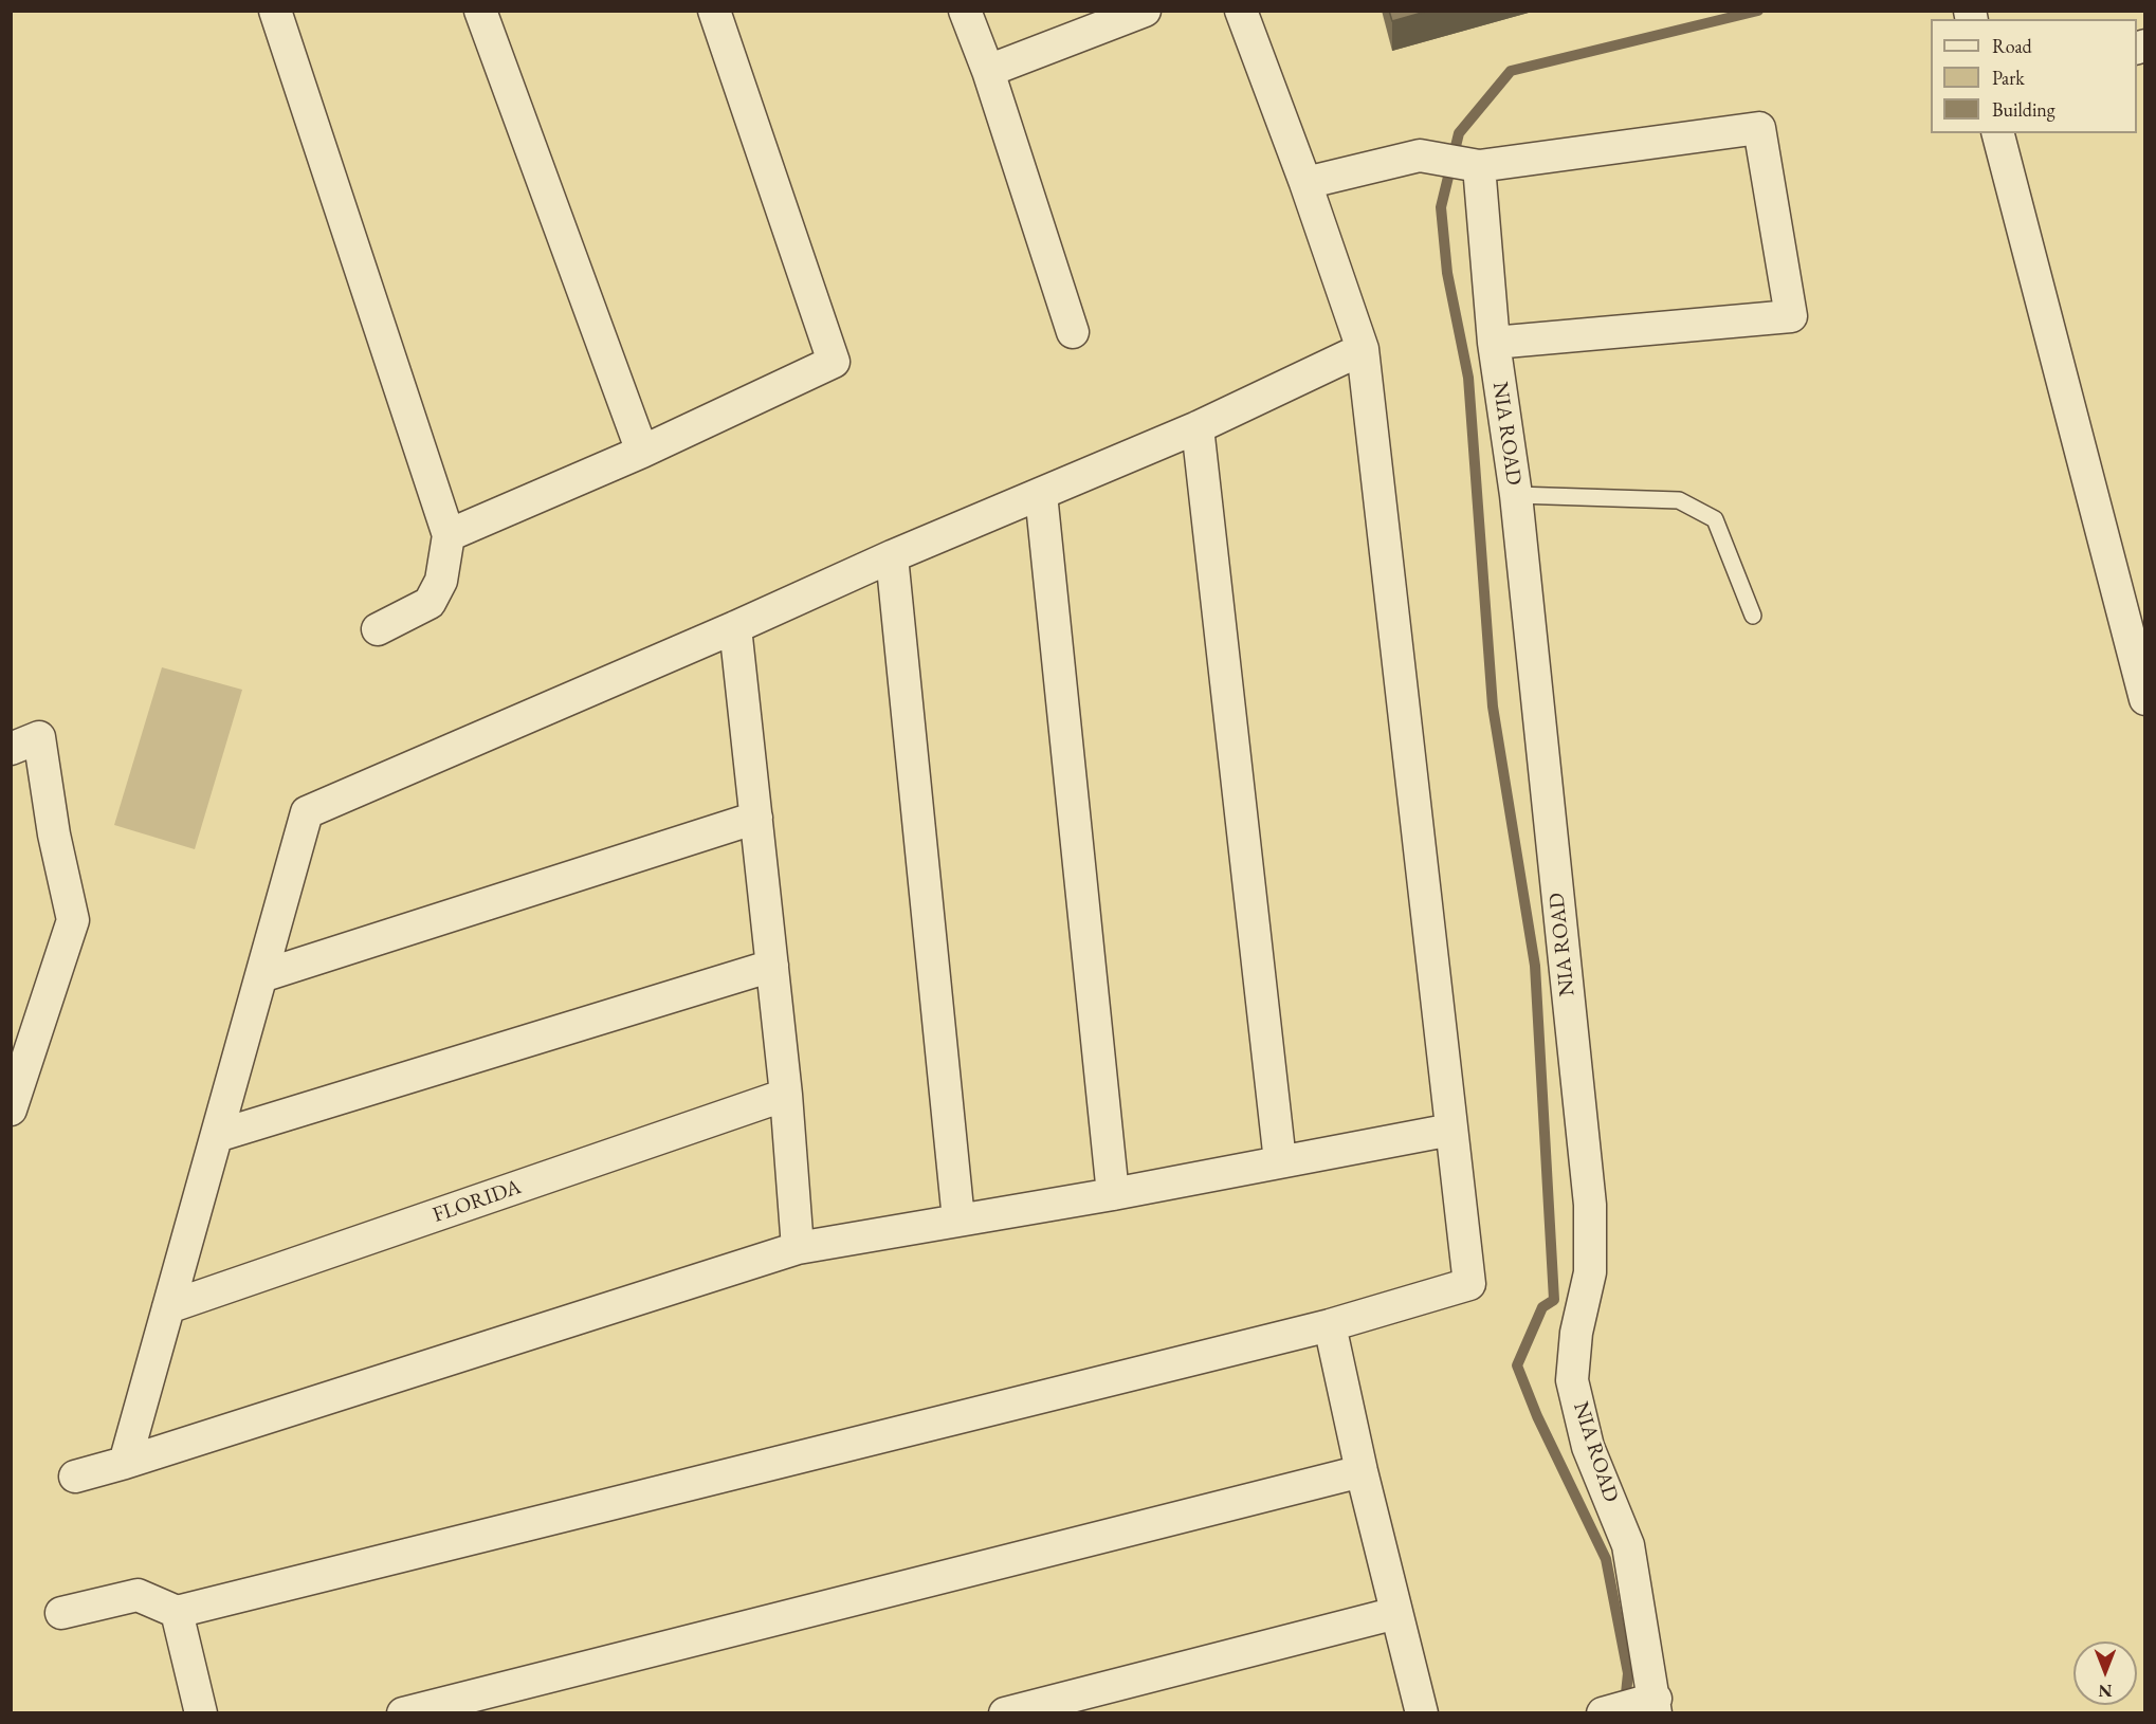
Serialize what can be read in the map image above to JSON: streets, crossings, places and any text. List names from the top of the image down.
{
  "streets": {
    "street": ["NIA ROAD", "FLORIDA"]
  },
  "legend": ["Road", "Park", "Building"],
  "north": "bottom"
}
